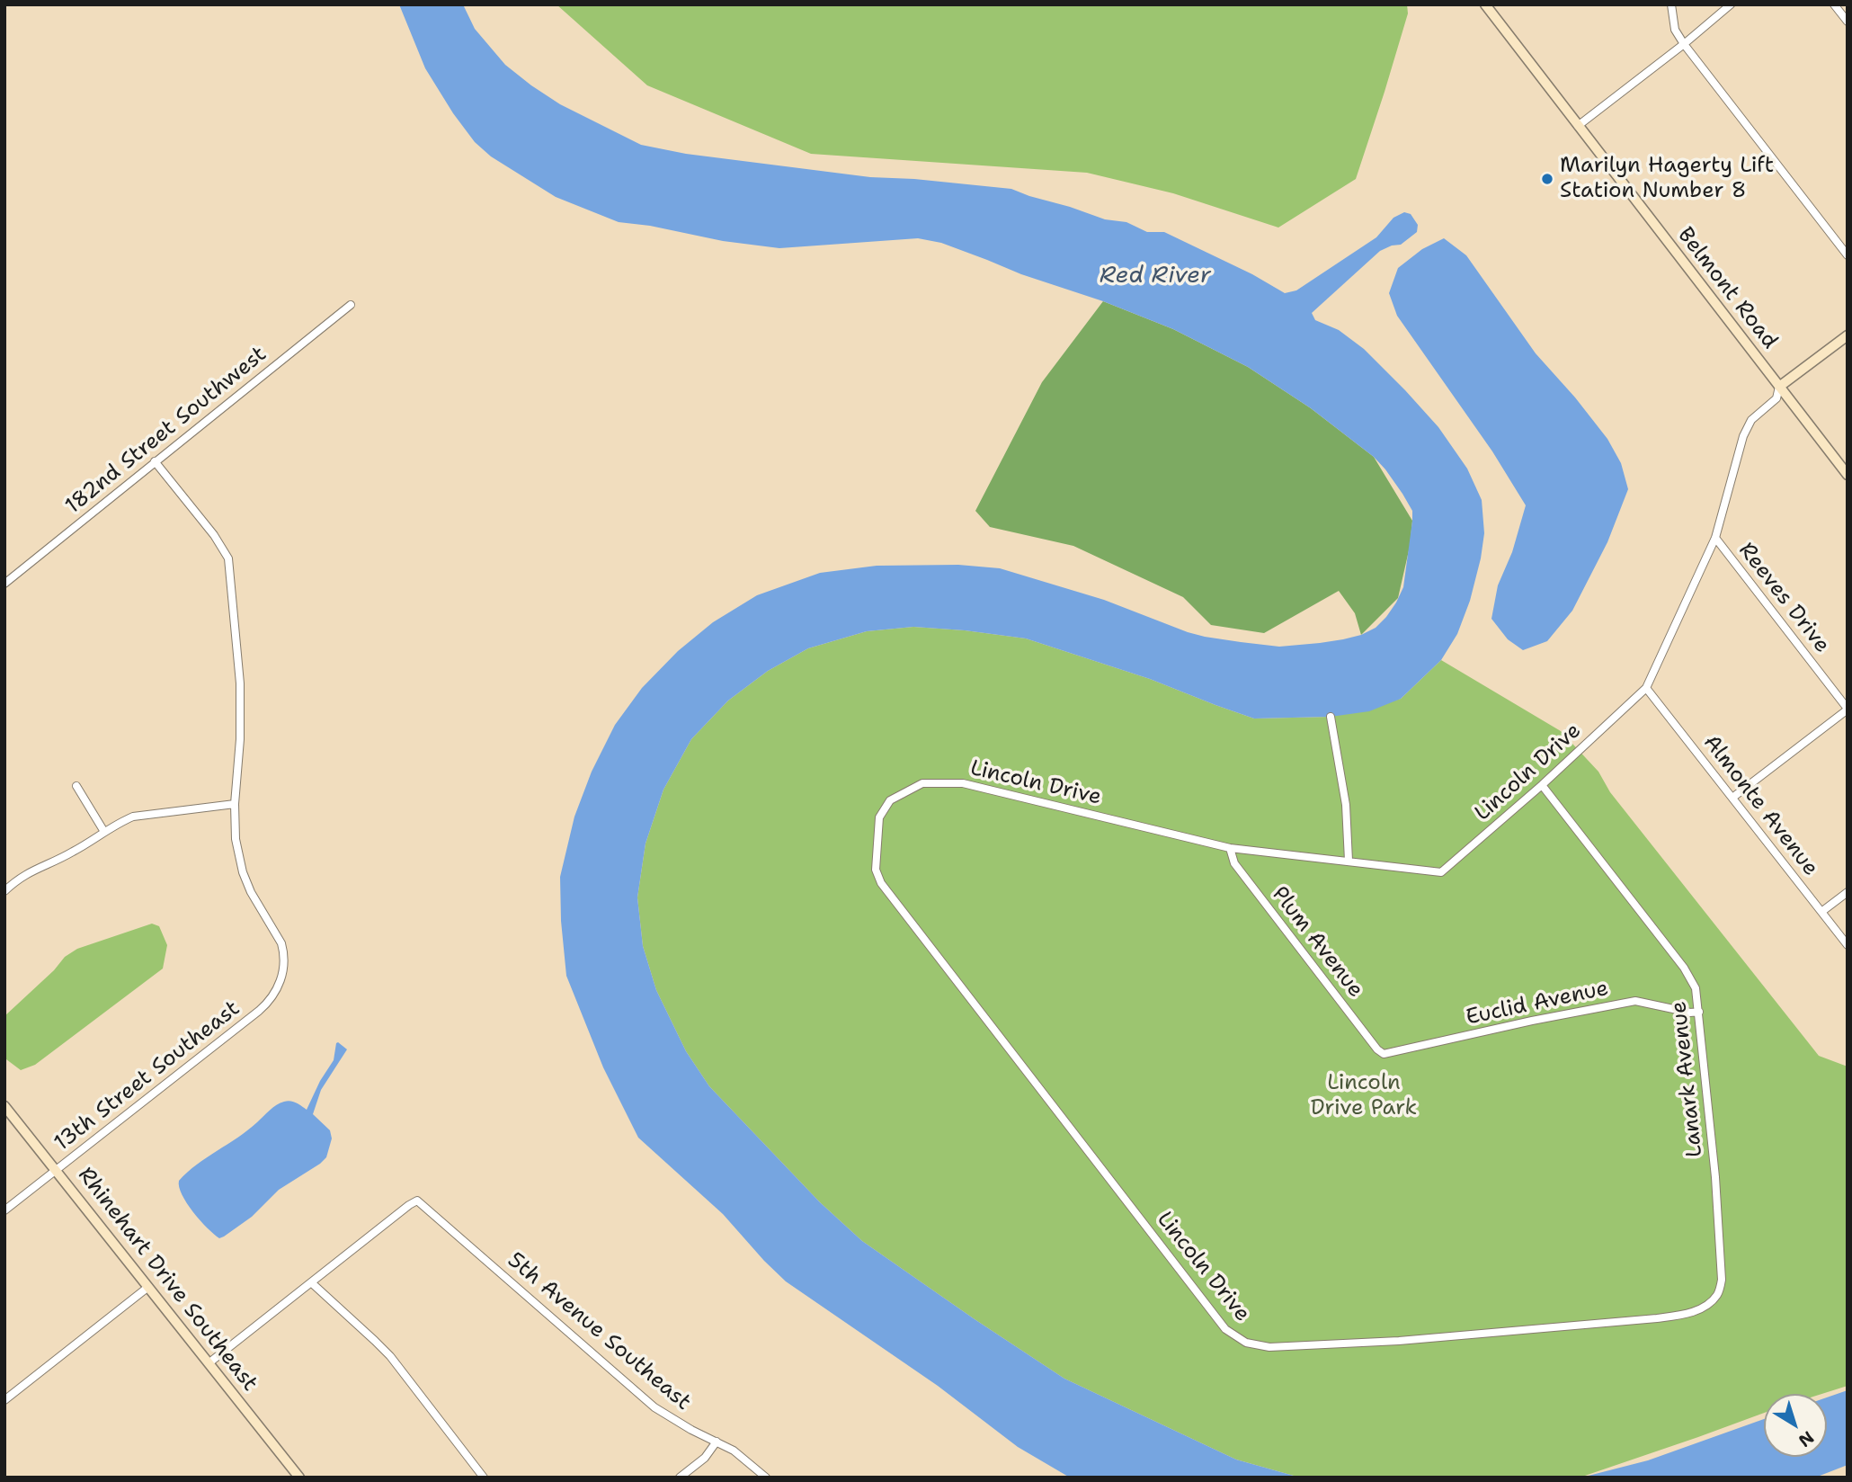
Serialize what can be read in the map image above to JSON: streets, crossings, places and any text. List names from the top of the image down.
{
  "streets": {
    "street": [
      "Belmont Road",
      "182nd Street Southwest",
      "Reeves Drive",
      "Lincoln Drive",
      "Almonte Avenue",
      "Plum Avenue",
      "Euclid Avenue",
      "13th Street Southeast",
      "Lanark Avenue",
      "Rhinehart Drive Southeast",
      "5th Avenue Southeast"
    ]
  },
  "crossings": [
    ["Belmont Road", "Lincoln Drive"],
    ["Reeves Drive", "Lincoln Drive"],
    ["Lincoln Drive", "Almonte Avenue"],
    ["Lincoln Drive", "Plum Avenue"],
    ["Lincoln Drive", "Lanark Avenue"],
    ["Plum Avenue", "Euclid Avenue"],
    ["Euclid Avenue", "Lanark Avenue"],
    ["13th Street Southeast", "Rhinehart Drive Southeast"]
  ],
  "water": ["Red River"],
  "parks": ["Lincoln Drive Park"],
  "places": ["Marilyn Hagerty Lift Station Number 8"],
  "north": "bottom right"
}
